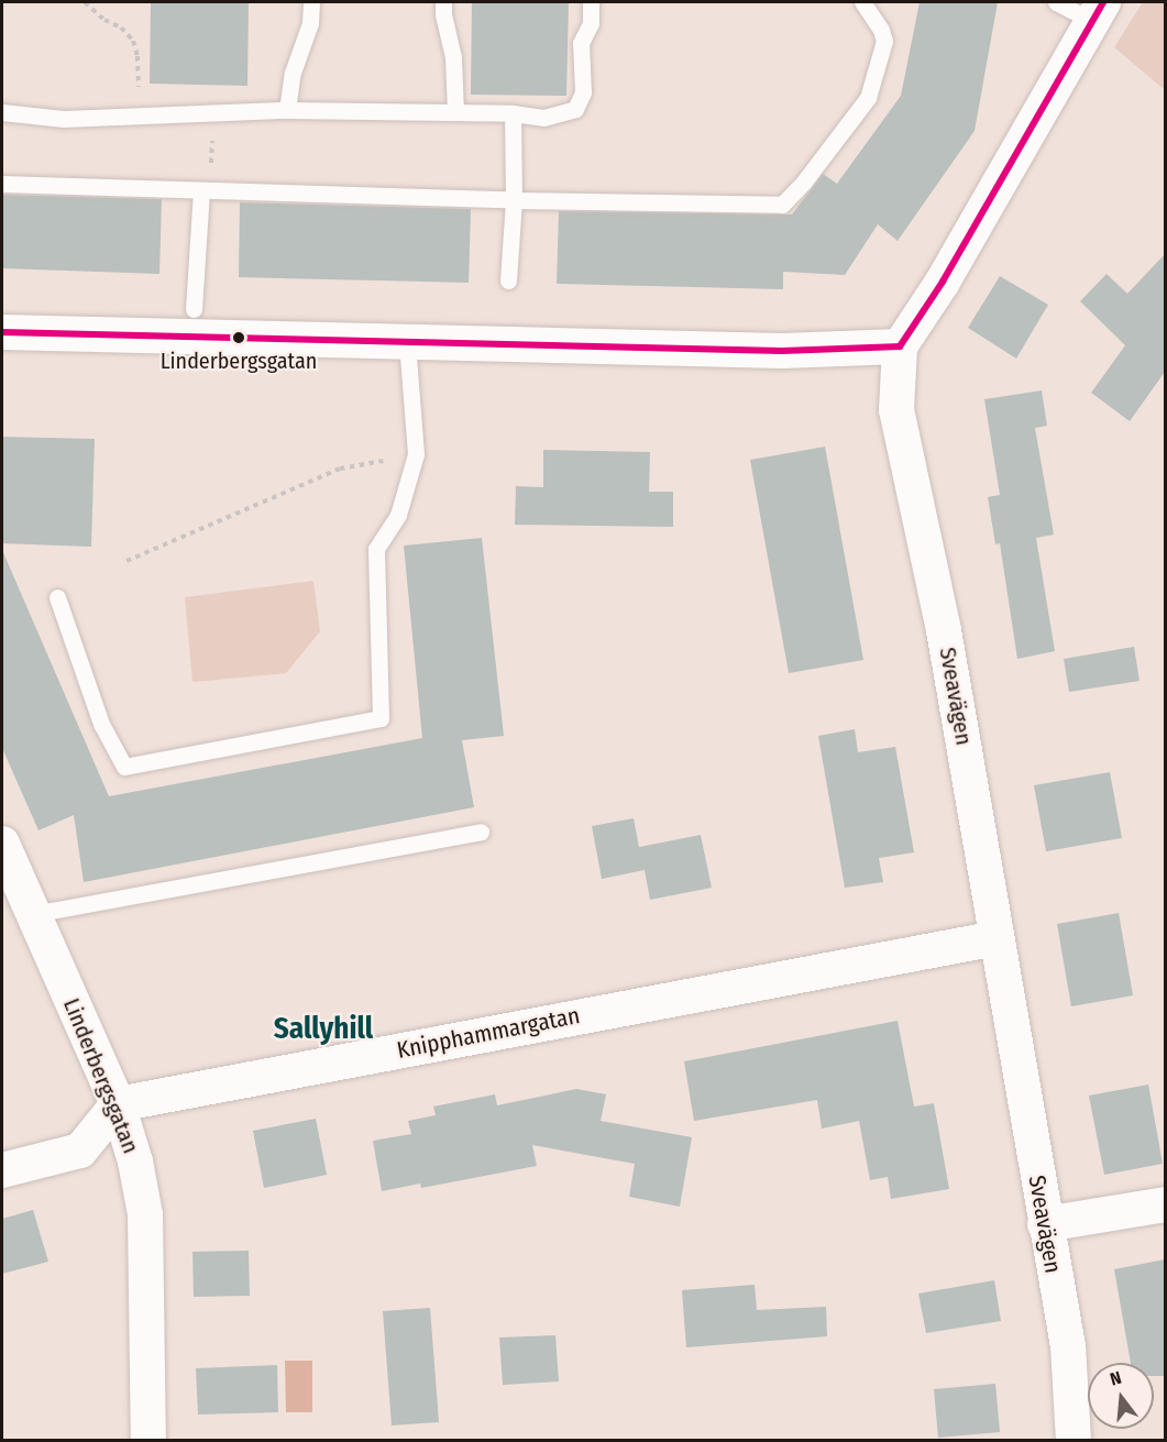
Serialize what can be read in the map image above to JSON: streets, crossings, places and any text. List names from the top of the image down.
{
  "streets": {
    "street": ["Sveavägen", "Knipphammargatan", "Linderbergsgatan"]
  },
  "crossings": [
    ["Sveavägen", "Knipphammargatan"],
    ["Knipphammargatan", "Linderbergsgatan"]
  ],
  "districts": ["Sallyhill"],
  "places": ["Linderbergsgatan"],
  "north": "top"
}
